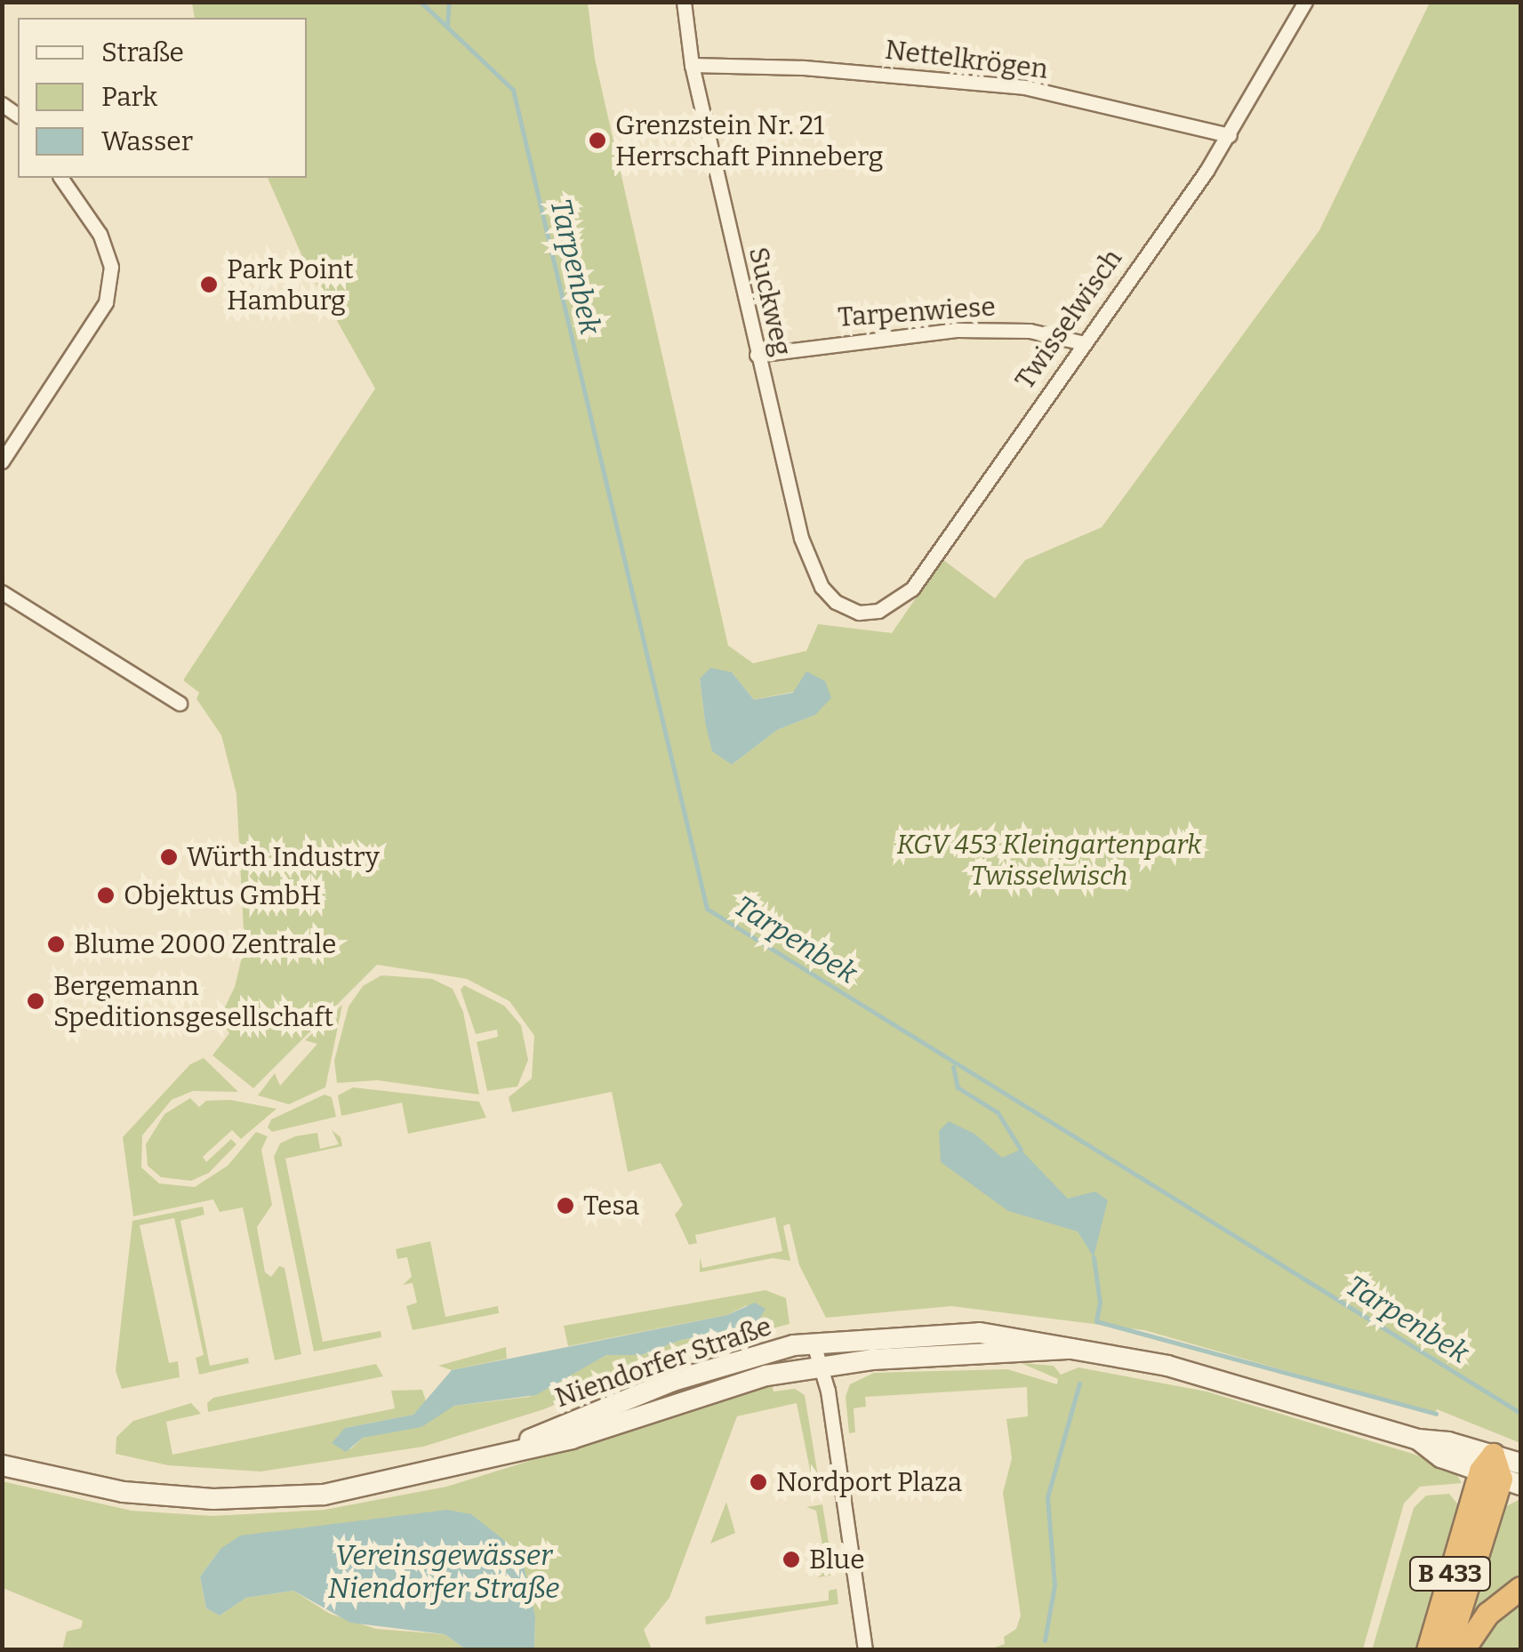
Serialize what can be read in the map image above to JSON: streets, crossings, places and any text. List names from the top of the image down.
{
  "streets": {
    "highway": ["B 433"],
    "main road": ["Niendorfer Straße"],
    "street": [
      "Nettelkrögen",
      "Suckweg",
      "Tarpenwiese",
      "Twisselwisch"
    ]
  },
  "crossings": [
    ["Nettelkrögen", "Suckweg"],
    ["Nettelkrögen", "Twisselwisch"],
    ["Suckweg", "Tarpenwiese"],
    ["Suckweg", "Twisselwisch"],
    ["Tarpenwiese", "Twisselwisch"],
    ["Niendorfer Straße", "B 433"]
  ],
  "water": ["Tarpenbek", "Vereinsgewässer Niendorfer Straße"],
  "parks": ["KGV 453 Kleingartenpark Twisselwisch"],
  "places": [
    "Grenzstein Nr. 21 Herrschaft Pinneberg",
    "Park Point Hamburg",
    "Würth Industry",
    "Objektus GmbH",
    "Blume 2000 Zentrale",
    "Bergemann Speditionsgesellschaft",
    "Tesa",
    "Nordport Plaza",
    "Blue"
  ],
  "legend": ["Straße", "Park", "Wasser"]
}
